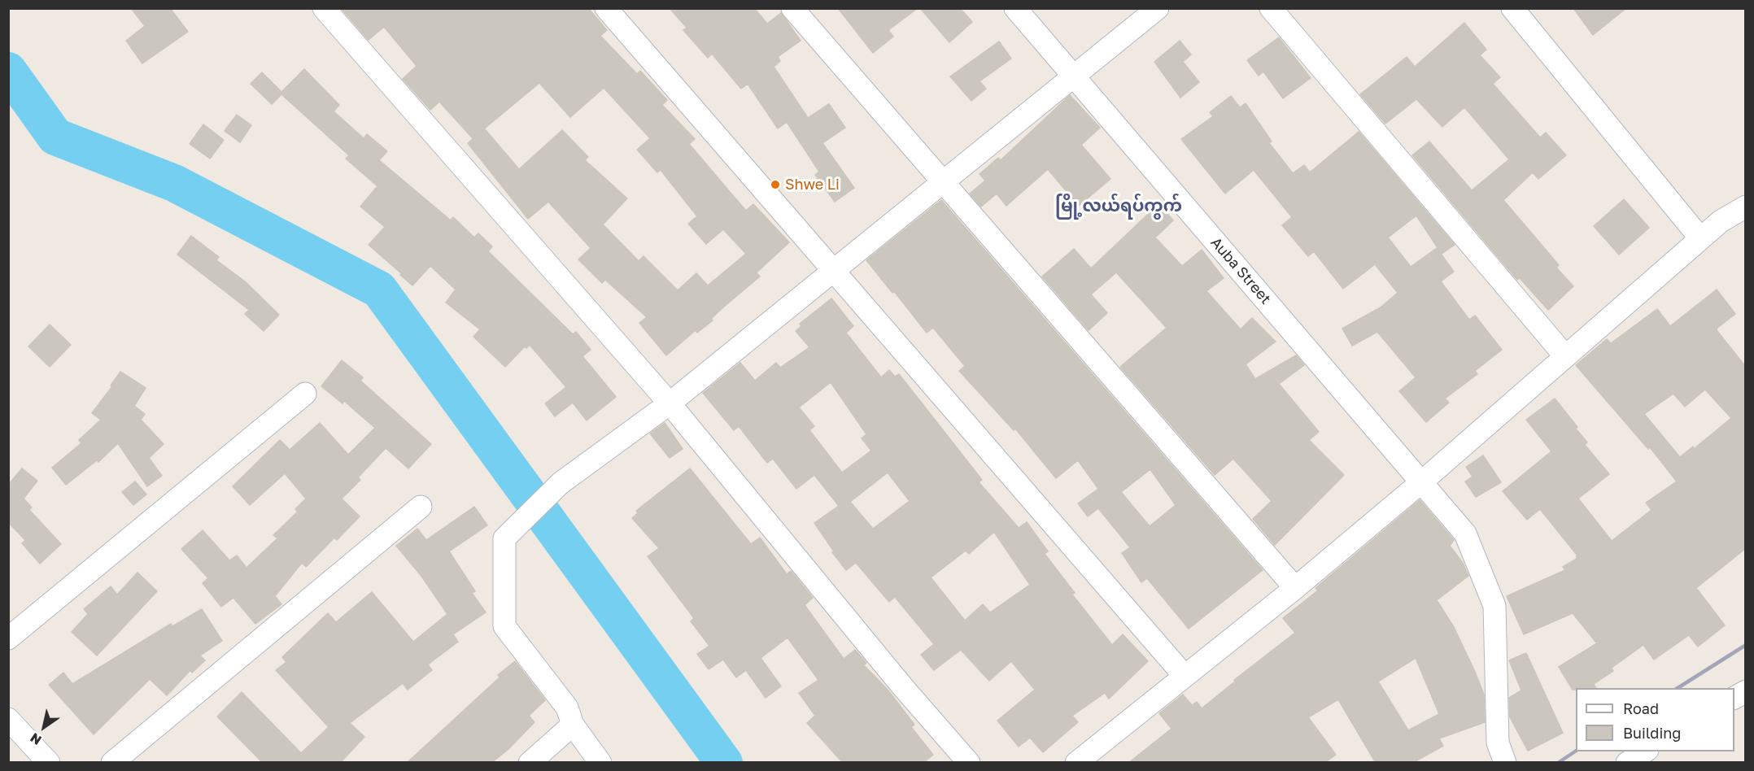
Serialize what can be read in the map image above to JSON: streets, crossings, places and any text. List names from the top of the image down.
{
  "streets": {
    "street": ["Auba Street"]
  },
  "districts": ["မြို့လယ်ရပ်ကွက်"],
  "places": ["Shwe Li"],
  "legend": ["Road", "Building"],
  "north": "bottom left"
}
